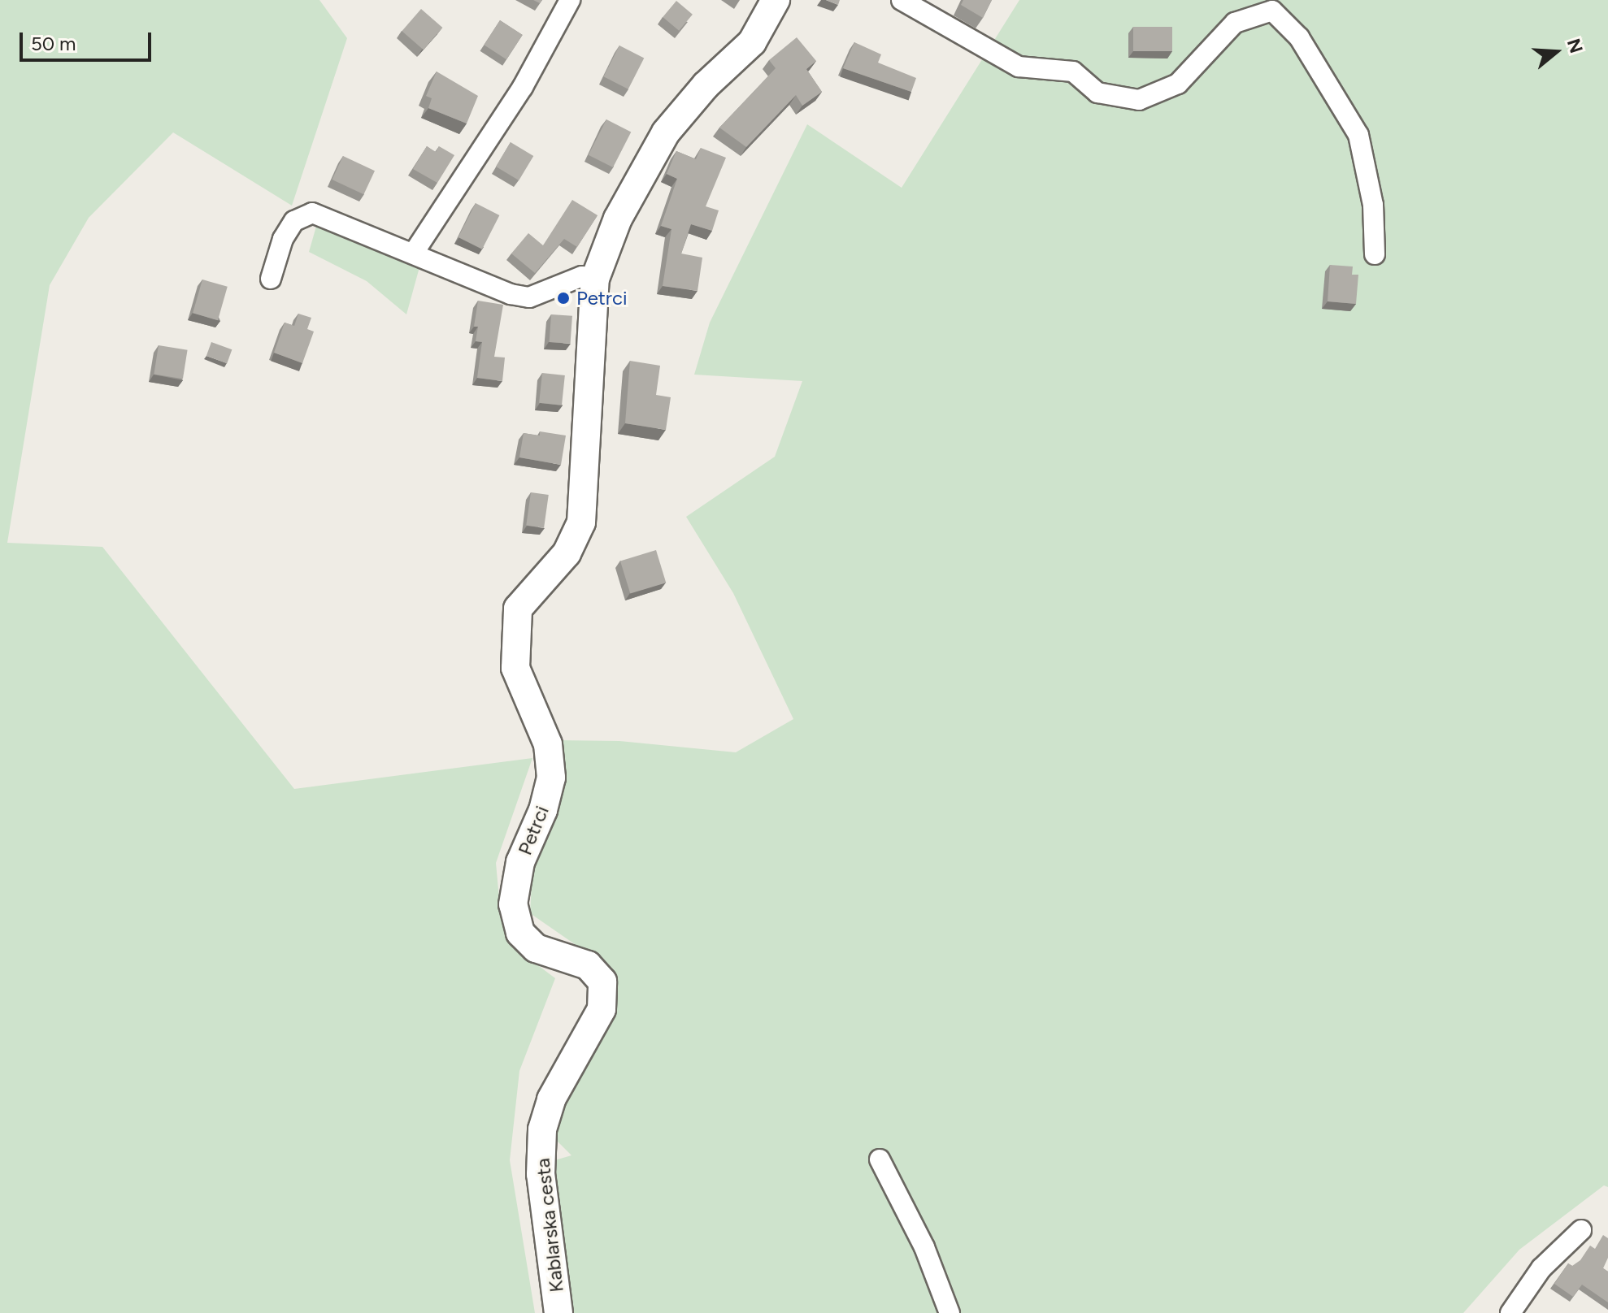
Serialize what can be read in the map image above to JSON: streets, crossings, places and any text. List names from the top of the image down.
{
  "streets": {
    "street": ["Petrci", "Kablarska cesta"]
  },
  "crossings": [
    ["Petrci", "Kablarska cesta"]
  ],
  "places": ["Petrci"],
  "scale_bar": "50 m",
  "north": "right"
}
